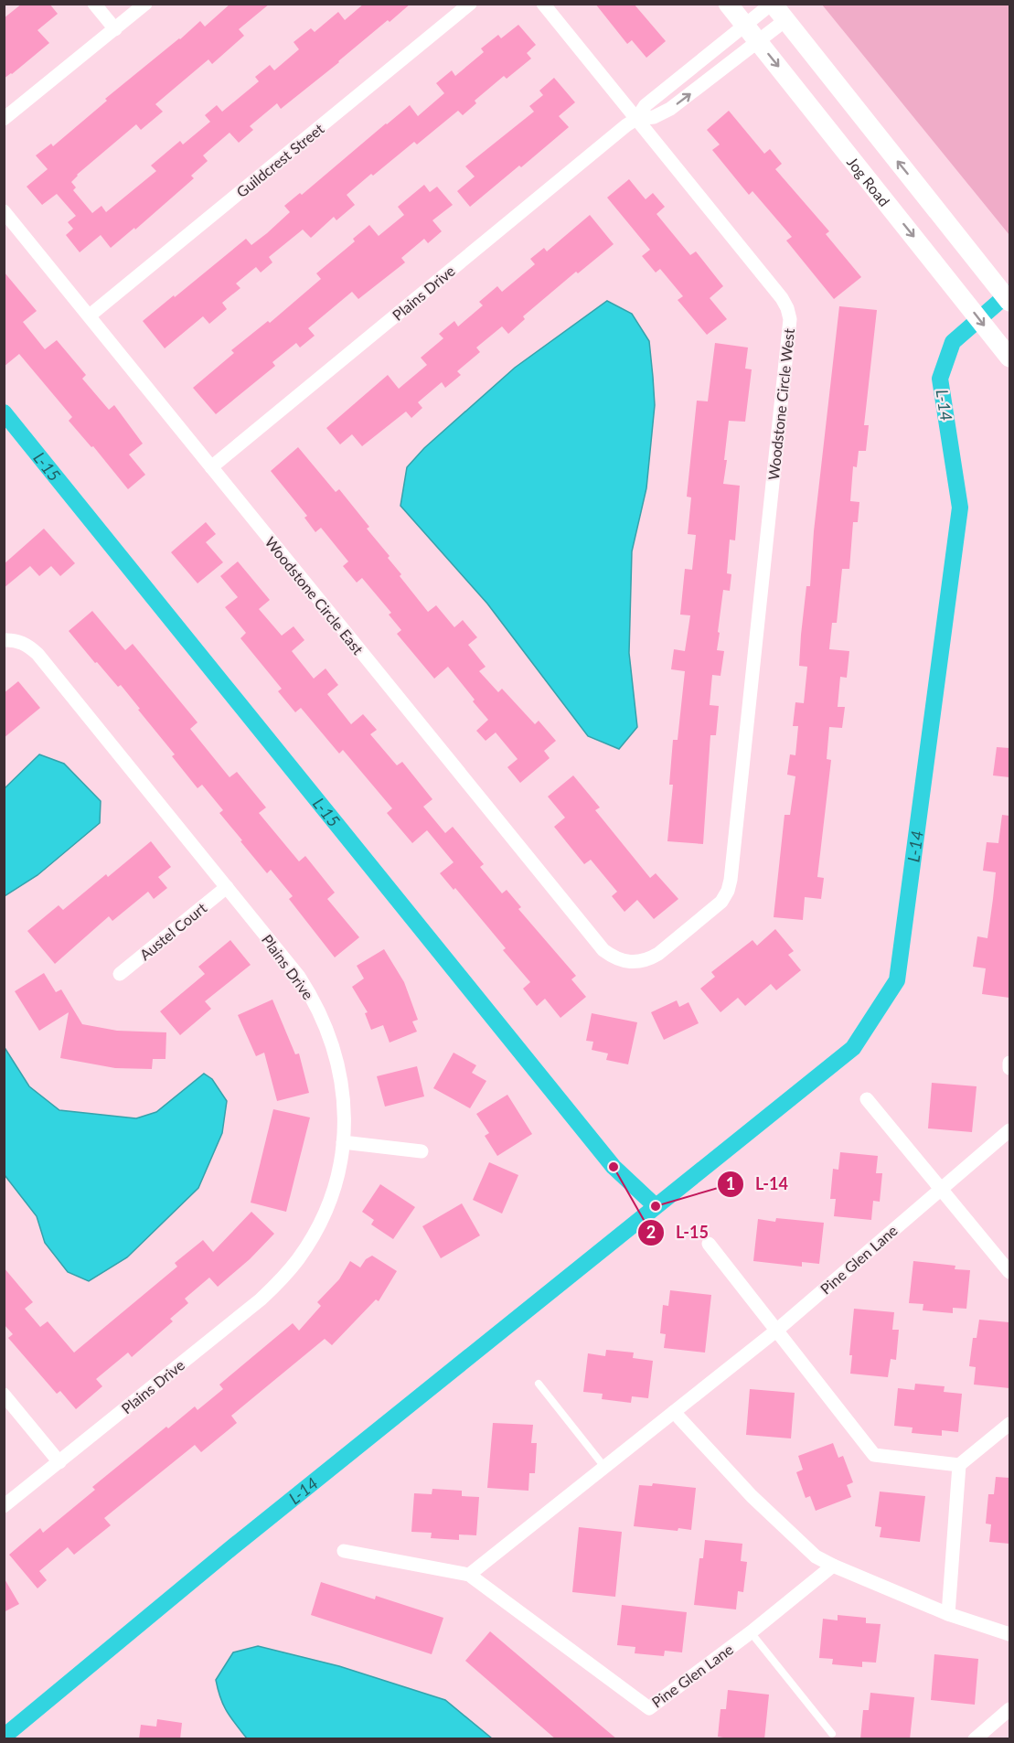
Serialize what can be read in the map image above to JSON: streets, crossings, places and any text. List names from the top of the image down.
{
  "streets": {
    "main road": ["Jog Road"],
    "street": [
      "Guildcrest Street",
      "Plains Drive",
      "Woodstone Circle West",
      "Woodstone Circle East",
      "Austel Court",
      "Pine Glen Lane"
    ]
  },
  "crossings": [
    ["Guildcrest Street", "Woodstone Circle East"],
    ["Jog Road", "Plains Drive"],
    ["Plains Drive", "Woodstone Circle West"],
    ["Plains Drive", "Woodstone Circle East"],
    ["Plains Drive", "Austel Court"],
    ["Woodstone Circle West", "Woodstone Circle East"]
  ],
  "water": ["L-14", "L-15"],
  "places": ["L-15", "L-14"]
}
